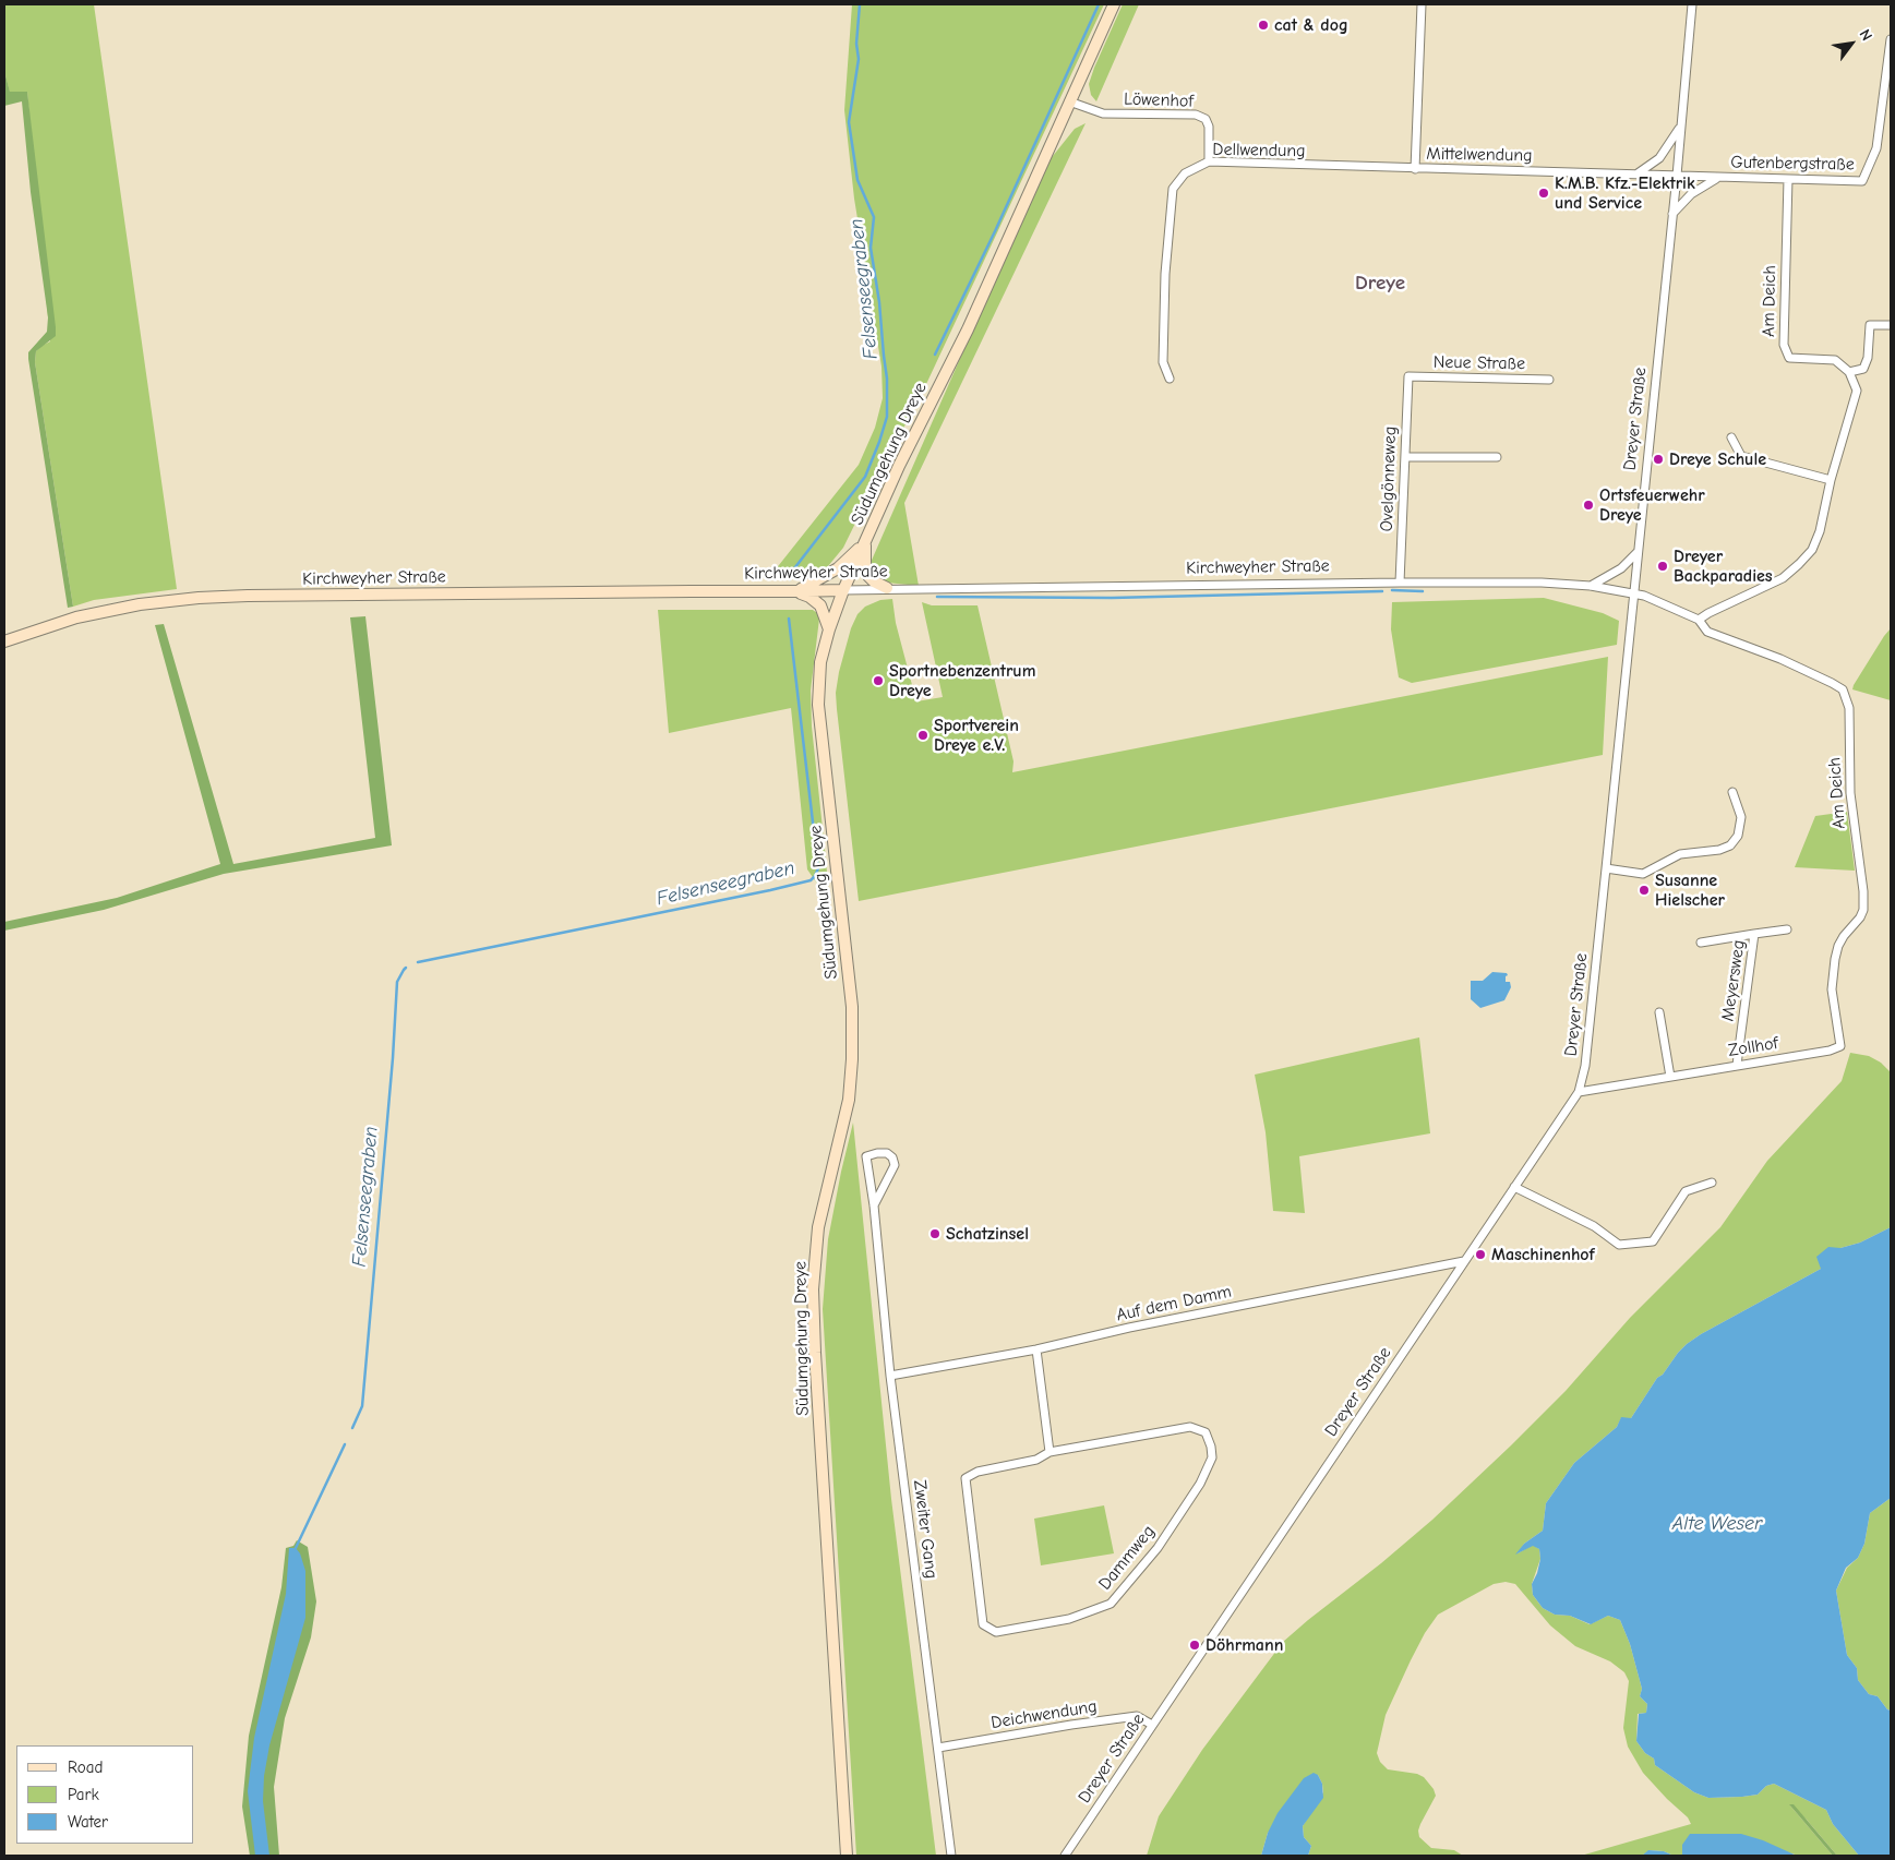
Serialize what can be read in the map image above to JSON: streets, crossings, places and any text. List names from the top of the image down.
{
  "streets": {
    "main road": ["Südumgehung Dreye", "Kirchweyher Straße"],
    "street": [
      "Löwenhof",
      "Dellwendung",
      "Mittelwendung",
      "Gutenbergstraße",
      "Am Deich",
      "Neue Straße",
      "Dreyer Straße",
      "Ovelgönneweg",
      "Meyersweg",
      "Zollhof",
      "Auf dem Damm",
      "Zweiter Gang",
      "Dammweg",
      "Deichwendung"
    ]
  },
  "crossings": [
    ["Löwenhof", "Dellwendung"],
    ["Löwenhof", "Südumgehung Dreye"],
    ["Dellwendung", "Mittelwendung"],
    ["Mittelwendung", "Gutenbergstraße"],
    ["Mittelwendung", "Dreyer Straße"],
    ["Gutenbergstraße", "Am Deich"],
    ["Gutenbergstraße", "Dreyer Straße"],
    ["Am Deich", "Dreyer Straße"],
    ["Am Deich", "Kirchweyher Straße"],
    ["Am Deich", "Zollhof"],
    ["Neue Straße", "Ovelgönneweg"],
    ["Dreyer Straße", "Kirchweyher Straße"],
    ["Dreyer Straße", "Zollhof"],
    ["Dreyer Straße", "Auf dem Damm"],
    ["Dreyer Straße", "Deichwendung"],
    ["Südumgehung Dreye", "Kirchweyher Straße"],
    ["Ovelgönneweg", "Kirchweyher Straße"],
    ["Meyersweg", "Zollhof"],
    ["Auf dem Damm", "Zweiter Gang"],
    ["Zweiter Gang", "Deichwendung"]
  ],
  "districts": ["Dreye"],
  "water": ["Felsenseegraben", "Alte Weser"],
  "places": [
    "cat & dog",
    "K.M.B. Kfz.-Elektrik und Service",
    "Dreye Schule",
    "Ortsfeuerwehr Dreye",
    "Dreyer Backparadies",
    "Sportnebenzentrum Dreye",
    "Sportverein Dreye e.V.",
    "Susanne Hielscher",
    "Schatzinsel",
    "Maschinenhof",
    "Döhrmann"
  ],
  "legend": ["Road", "Park", "Water"],
  "north": "top right"
}
